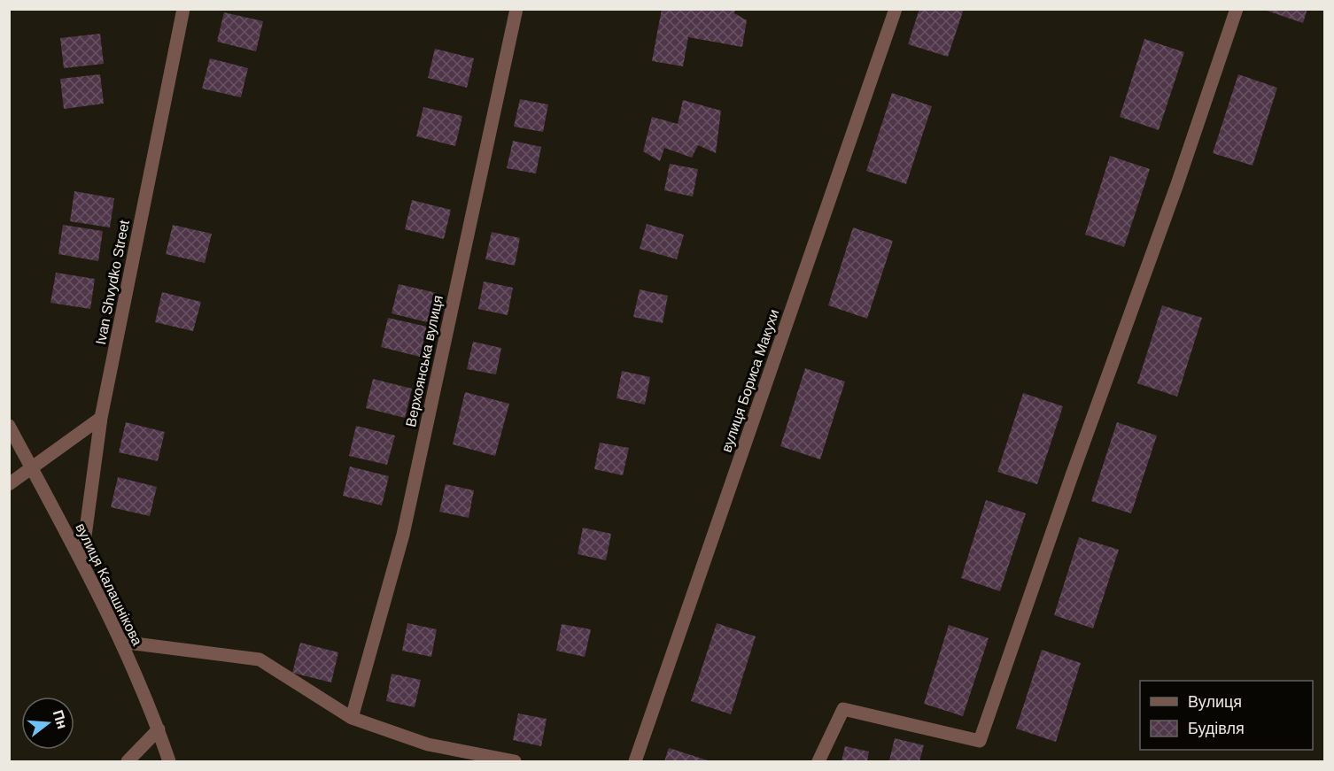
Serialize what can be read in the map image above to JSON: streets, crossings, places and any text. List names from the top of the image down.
{
  "streets": {
    "street": [
      "Ivan Shvydko Street",
      "Верхоянська вулиця",
      "вулиця Бориса Макухи",
      "вулиця Калашнікова"
    ]
  },
  "crossings": [
    ["Ivan Shvydko Street", "вулиця Калашнікова"]
  ],
  "legend": ["Вулиця", "Будівля"],
  "north": "right"
}
